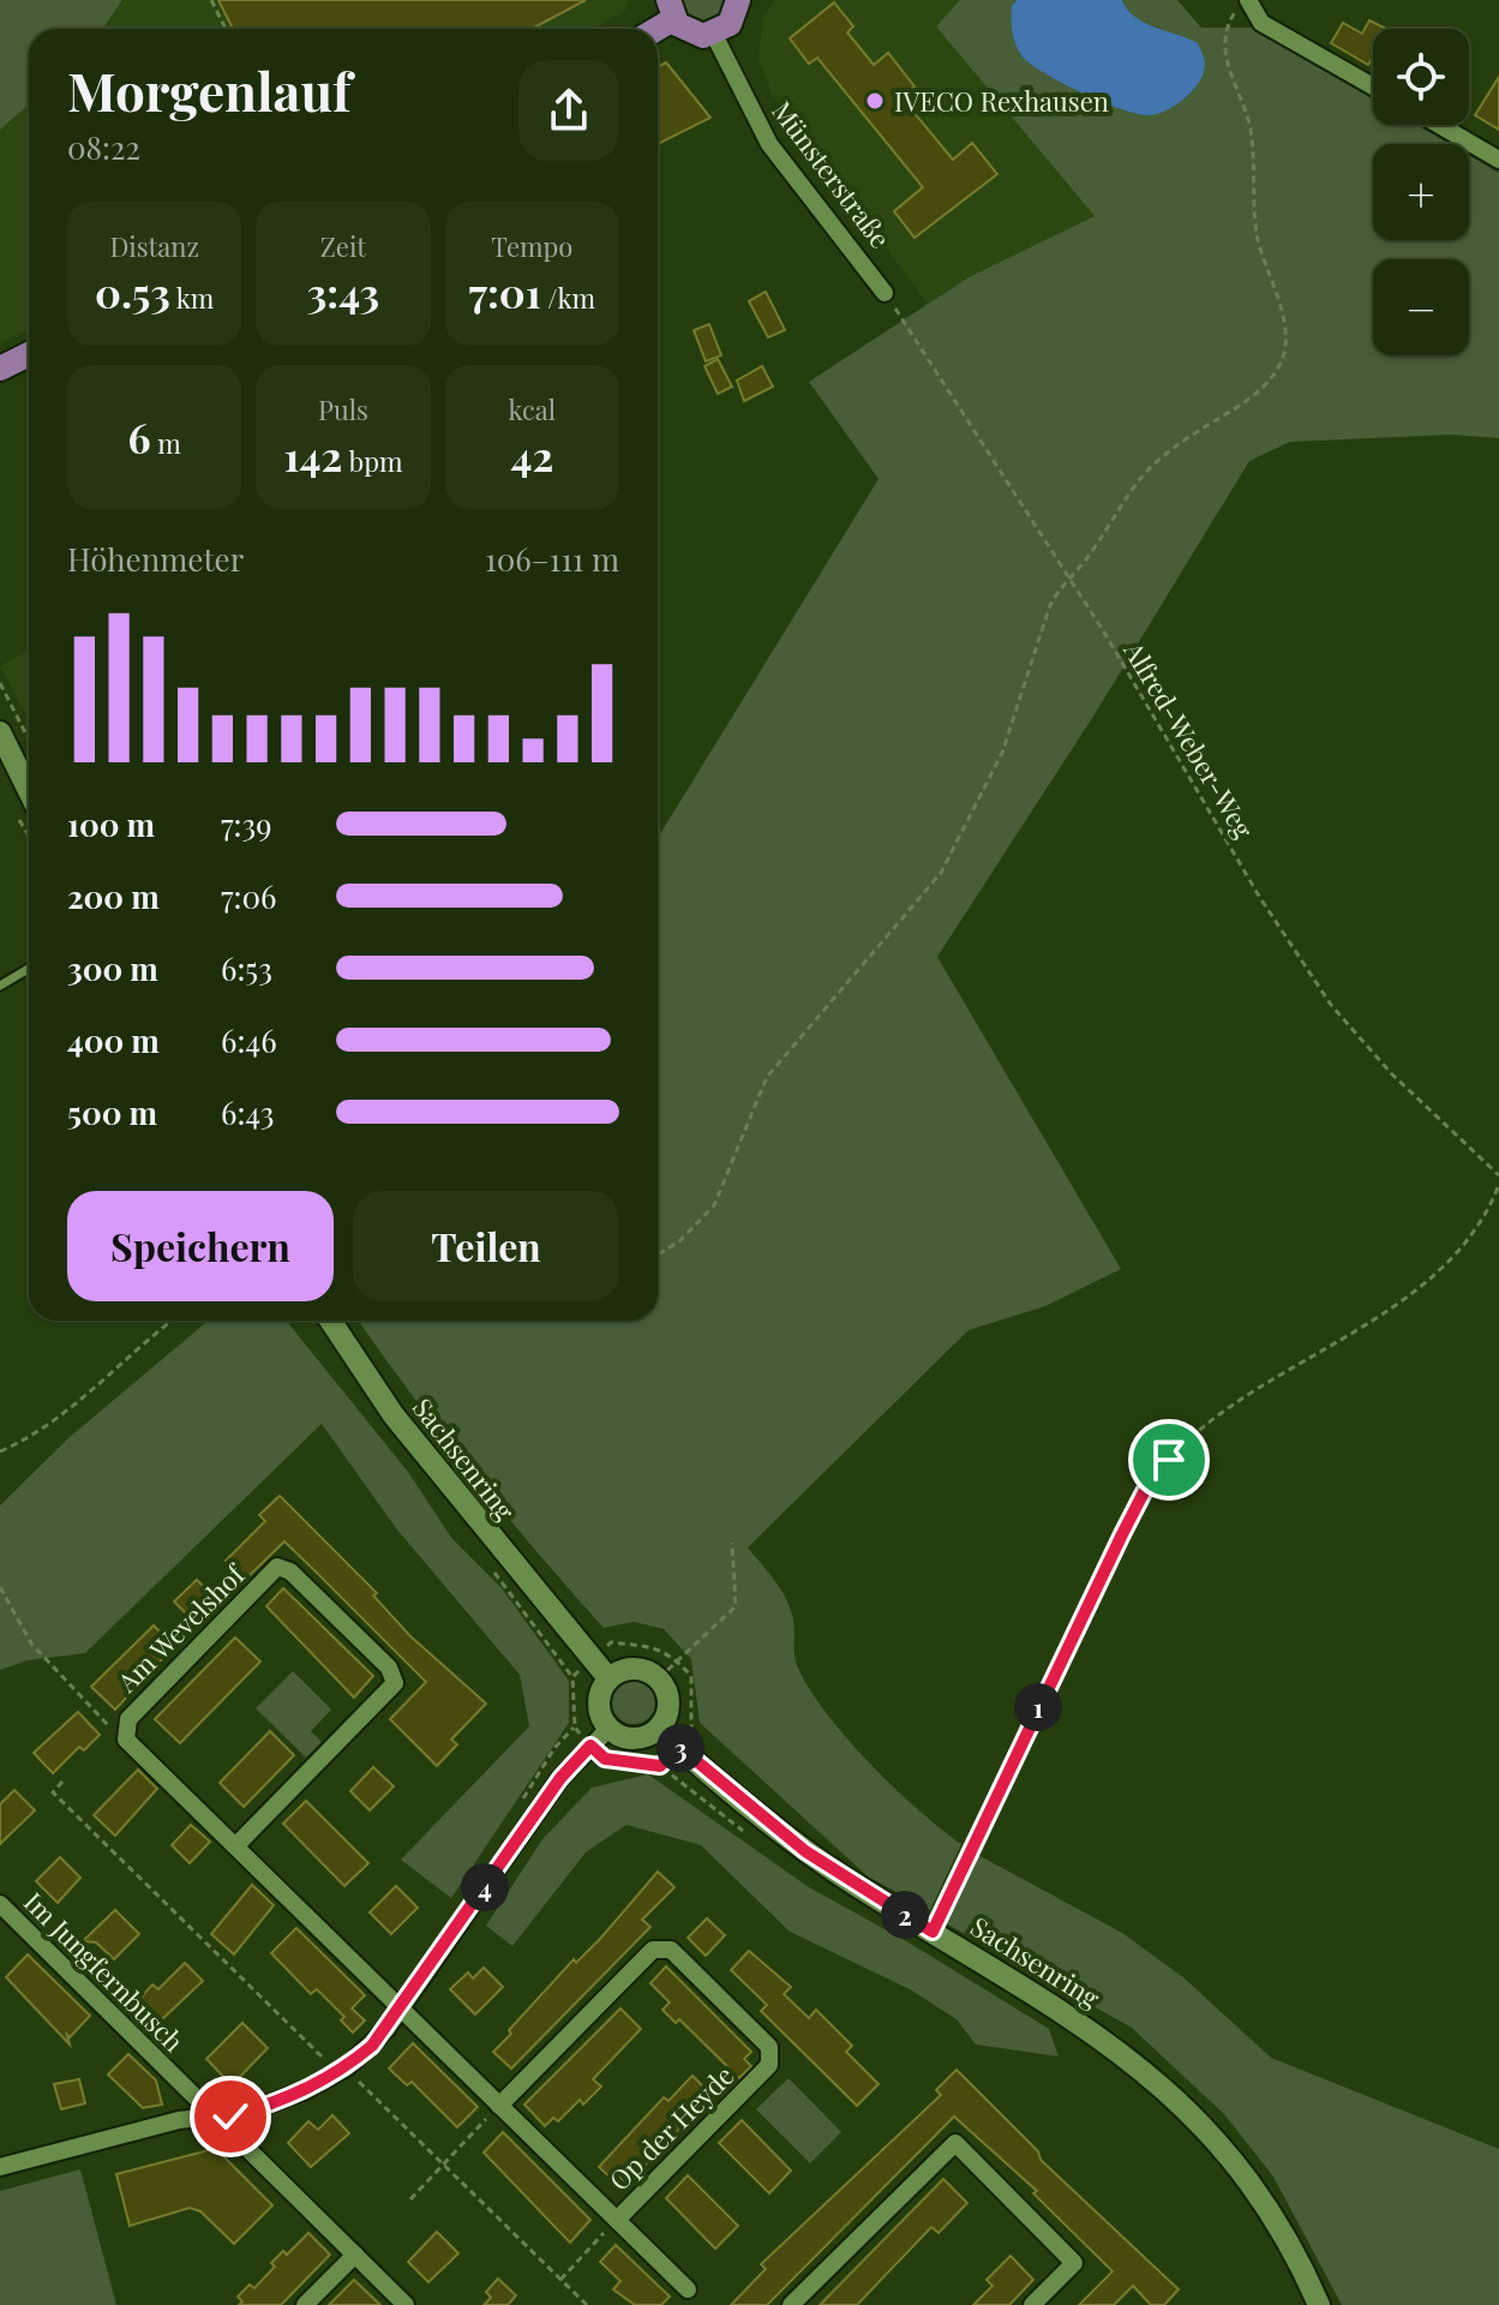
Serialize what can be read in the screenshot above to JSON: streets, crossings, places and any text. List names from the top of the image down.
{
  "streets": {
    "street": [
      "Münsterstraße",
      "Sachsenring",
      "Am Wevelshof",
      "Im Jungfernbusch",
      "Op der Heyde"
    ],
    "path": ["Alfred-Weber-Weg"]
  },
  "crossings": [
    ["Münsterstraße", "Alfred-Weber-Weg"],
    ["Am Wevelshof", "Op der Heyde"]
  ],
  "places": ["IVECO Rexhausen"],
  "page": {
    "map_buttons": ["+", "−"],
    "heading": ["Morgenlauf", "08:22"],
    "stats": [
      ["Distanz", "0.53 km"],
      ["Zeit", "3:43"],
      ["Tempo", "7:01 /km"],
      ["6 m"],
      ["Puls", "142 bpm"],
      ["kcal", "42"]
    ],
    "chart": ["Höhenmeter", "106–111 m"],
    "list": [
      {
        "name": "100 m",
        "note": "7:39"
      },
      {
        "name": "200 m",
        "note": "7:06"
      },
      {
        "name": "300 m",
        "note": "6:53"
      },
      {
        "name": "400 m",
        "note": "6:46"
      },
      {
        "name": "500 m",
        "note": "6:43"
      }
    ],
    "buttons": ["Speichern", "Teilen"],
    "pins": [
      "1",
      "3",
      "4",
      "2"
    ]
  }
}
